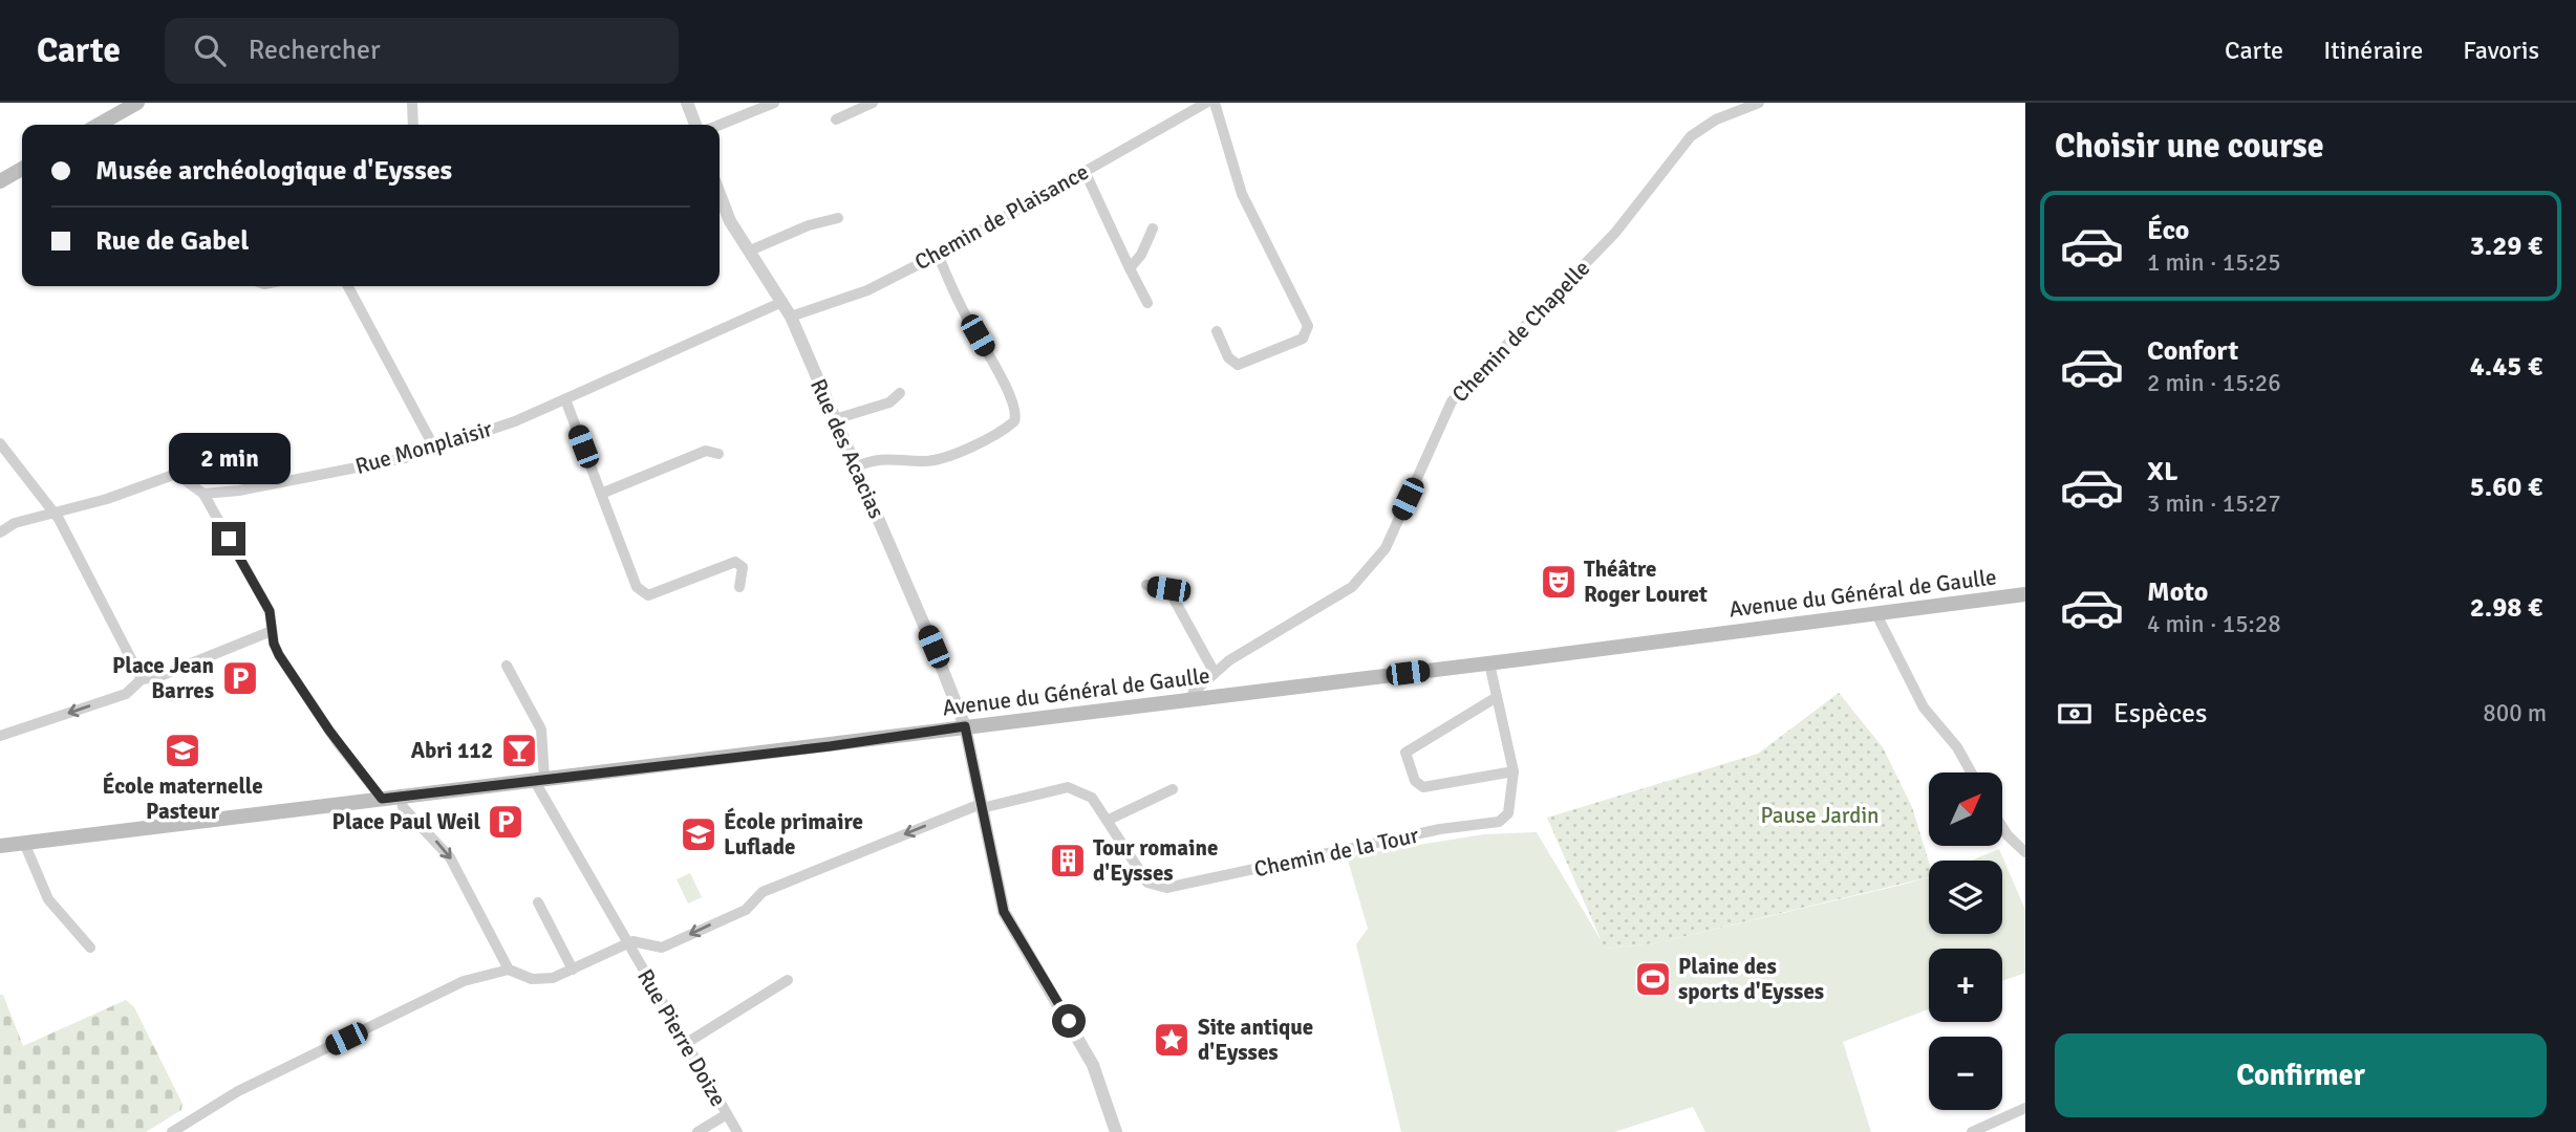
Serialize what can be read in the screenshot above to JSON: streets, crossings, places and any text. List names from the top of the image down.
{
  "streets": {
    "main road": ["Avenue du Général de Gaulle"],
    "street": [
      "Chemin de Plaisance",
      "Chemin de Chapelle",
      "Rue Monplaisir",
      "Rue des Acacias",
      "Chemin de la Tour",
      "Rue Pierre Doize"
    ]
  },
  "crossings": [
    ["Chemin de Plaisance", "Rue des Acacias"],
    ["Chemin de Chapelle", "Avenue du Général de Gaulle"],
    ["Rue Monplaisir", "Rue des Acacias"],
    ["Rue des Acacias", "Avenue du Général de Gaulle"],
    ["Rue des Acacias", "Chemin de la Tour"],
    ["Avenue du Général de Gaulle", "Rue Pierre Doize"],
    ["Chemin de la Tour", "Rue Pierre Doize"]
  ],
  "one_way": ["Chemin de la Tour"],
  "parks": ["Pause Jardin"],
  "places": {
    "theatre": ["Théâtre Roger Louret"],
    "parking": ["Place Jean Barres", "Place Paul Weil"],
    "school or university": ["École maternelle Pasteur", "École primaire Luflade"],
    "bar": ["Abri 112"],
    "building": ["Tour romaine d'Eysses"],
    "sports": ["Plaine des sports d'Eysses"],
    "place": ["Site antique d'Eysses"]
  },
  "north": "top right",
  "page": {
    "header": "Carte",
    "search": "Rechercher",
    "nav": ["Carte", "Itinéraire", "Favoris"],
    "heading": "Choisir une course",
    "banner": ["Musée archéologique d'Eysses", "Rue de Gabel"],
    "list": [
      {
        "name": "Éco",
        "note": "1 min · 15:25",
        "value": "3.29 €"
      },
      {
        "name": "Confort",
        "note": "2 min · 15:26",
        "value": "4.45 €"
      },
      {
        "name": "XL",
        "note": "3 min · 15:27",
        "value": "5.60 €"
      },
      {
        "name": "Moto",
        "note": "4 min · 15:28",
        "value": "2.98 €"
      }
    ],
    "bubble": "2 min",
    "pay": ["Espèces", "800 m"],
    "map_buttons": ["+", "−"],
    "buttons": "Confirmer"
  }
}
